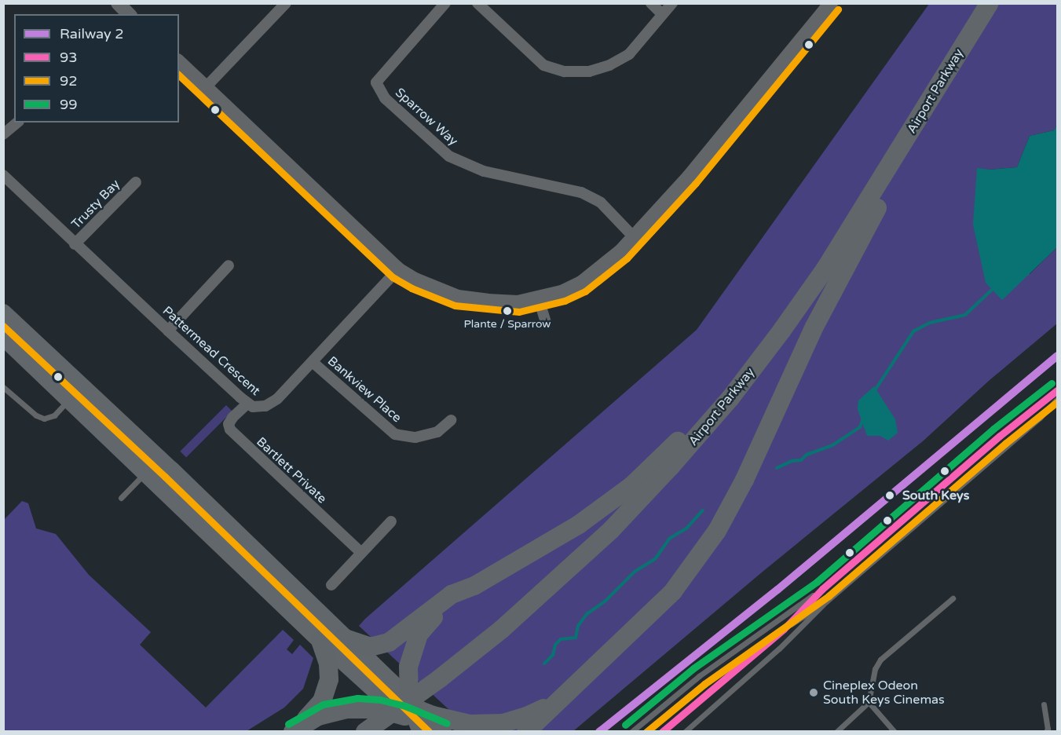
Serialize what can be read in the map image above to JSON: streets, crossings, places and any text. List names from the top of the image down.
{
  "streets": {
    "highway": ["Airport Parkway"],
    "street": [
      "Sparrow Way",
      "Trusty Bay",
      "Pattermead Crescent",
      "Bankview Place",
      "Bartlett Private"
    ]
  },
  "crossings": [
    ["Trusty Bay", "Pattermead Crescent"],
    ["Pattermead Crescent", "Bankview Place"],
    ["Pattermead Crescent", "Bartlett Private"]
  ],
  "places": ["Plante / Sparrow", "South Keys", "Cineplex Odeon South Keys Cinemas"],
  "lines": [
    "transit line 92",
    "rail line 2",
    "transit line 99",
    "transit line 93"
  ],
  "legend": [
    "Railway 2",
    "93",
    "92",
    "99"
  ]
}
